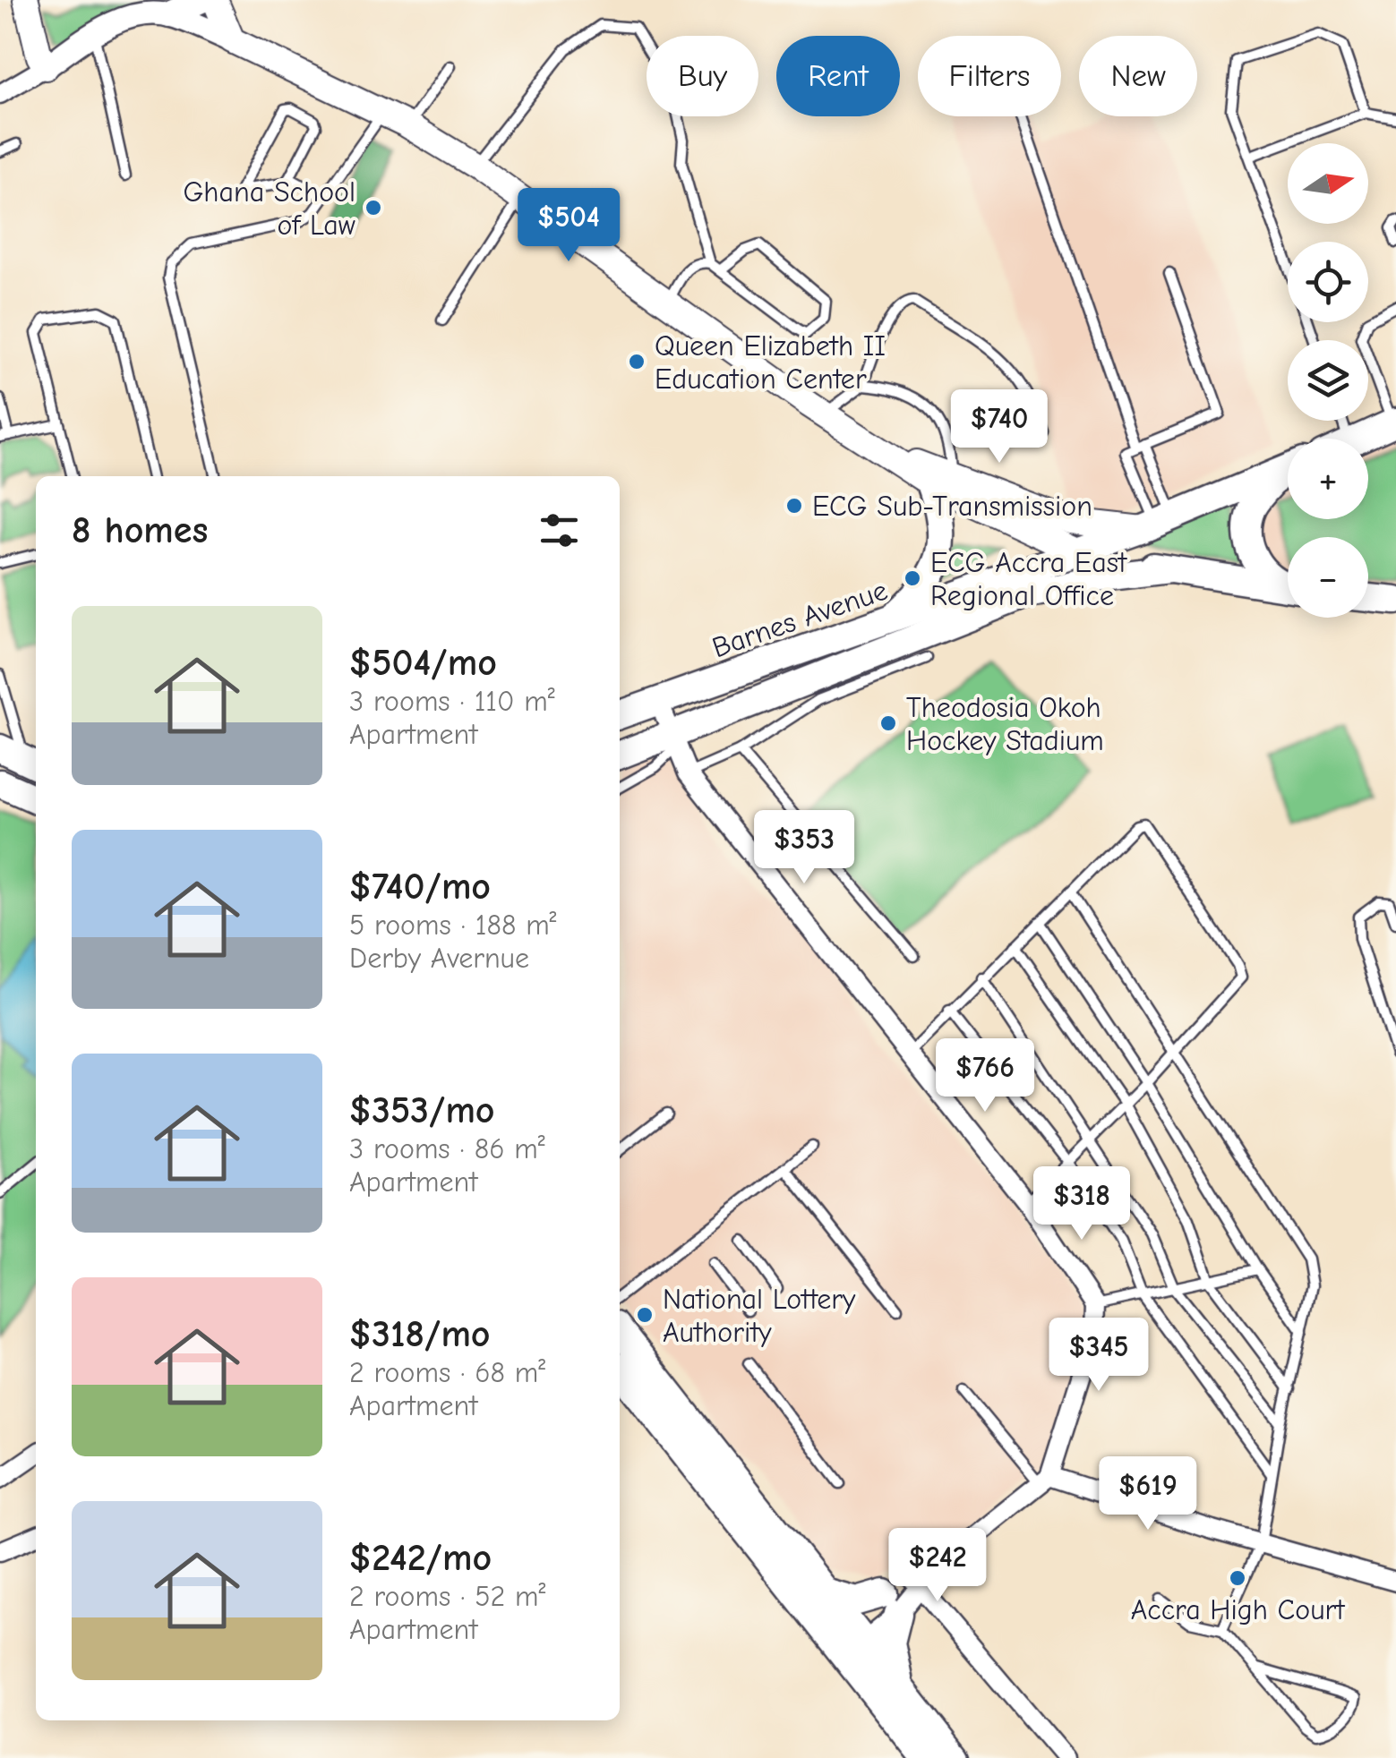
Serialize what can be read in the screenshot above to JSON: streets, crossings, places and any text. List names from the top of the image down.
{
  "streets": {
    "main road": ["Barnes Avenue"]
  },
  "places": [
    "Ghana School of Law",
    "Queen Elizabeth II Education Center",
    "ECG Sub-Transmission",
    "ECG Accra East Regional Office",
    "Theodosia Okoh Hockey Stadium",
    "National Lottery Authority",
    "Accra High Court"
  ],
  "north": "right",
  "page": {
    "chip": [
      "Buy",
      "Rent",
      "Filters",
      "New"
    ],
    "map_buttons": ["+", "−"],
    "price": [
      "$504",
      "$740",
      "$353",
      "$766",
      "$318",
      "$345",
      "$619",
      "$242"
    ],
    "heading": "8 homes",
    "list": [
      {
        "name": "$504/mo",
        "note": "3 rooms · 110 m² · Apartment"
      },
      {
        "name": "$740/mo",
        "note": "5 rooms · 188 m² · Derby Avernue"
      },
      {
        "name": "$353/mo",
        "note": "3 rooms · 86 m² · Apartment"
      },
      {
        "name": "$318/mo",
        "note": "2 rooms · 68 m² · Apartment"
      },
      {
        "name": "$242/mo",
        "note": "2 rooms · 52 m² · Apartment"
      }
    ]
  }
}
